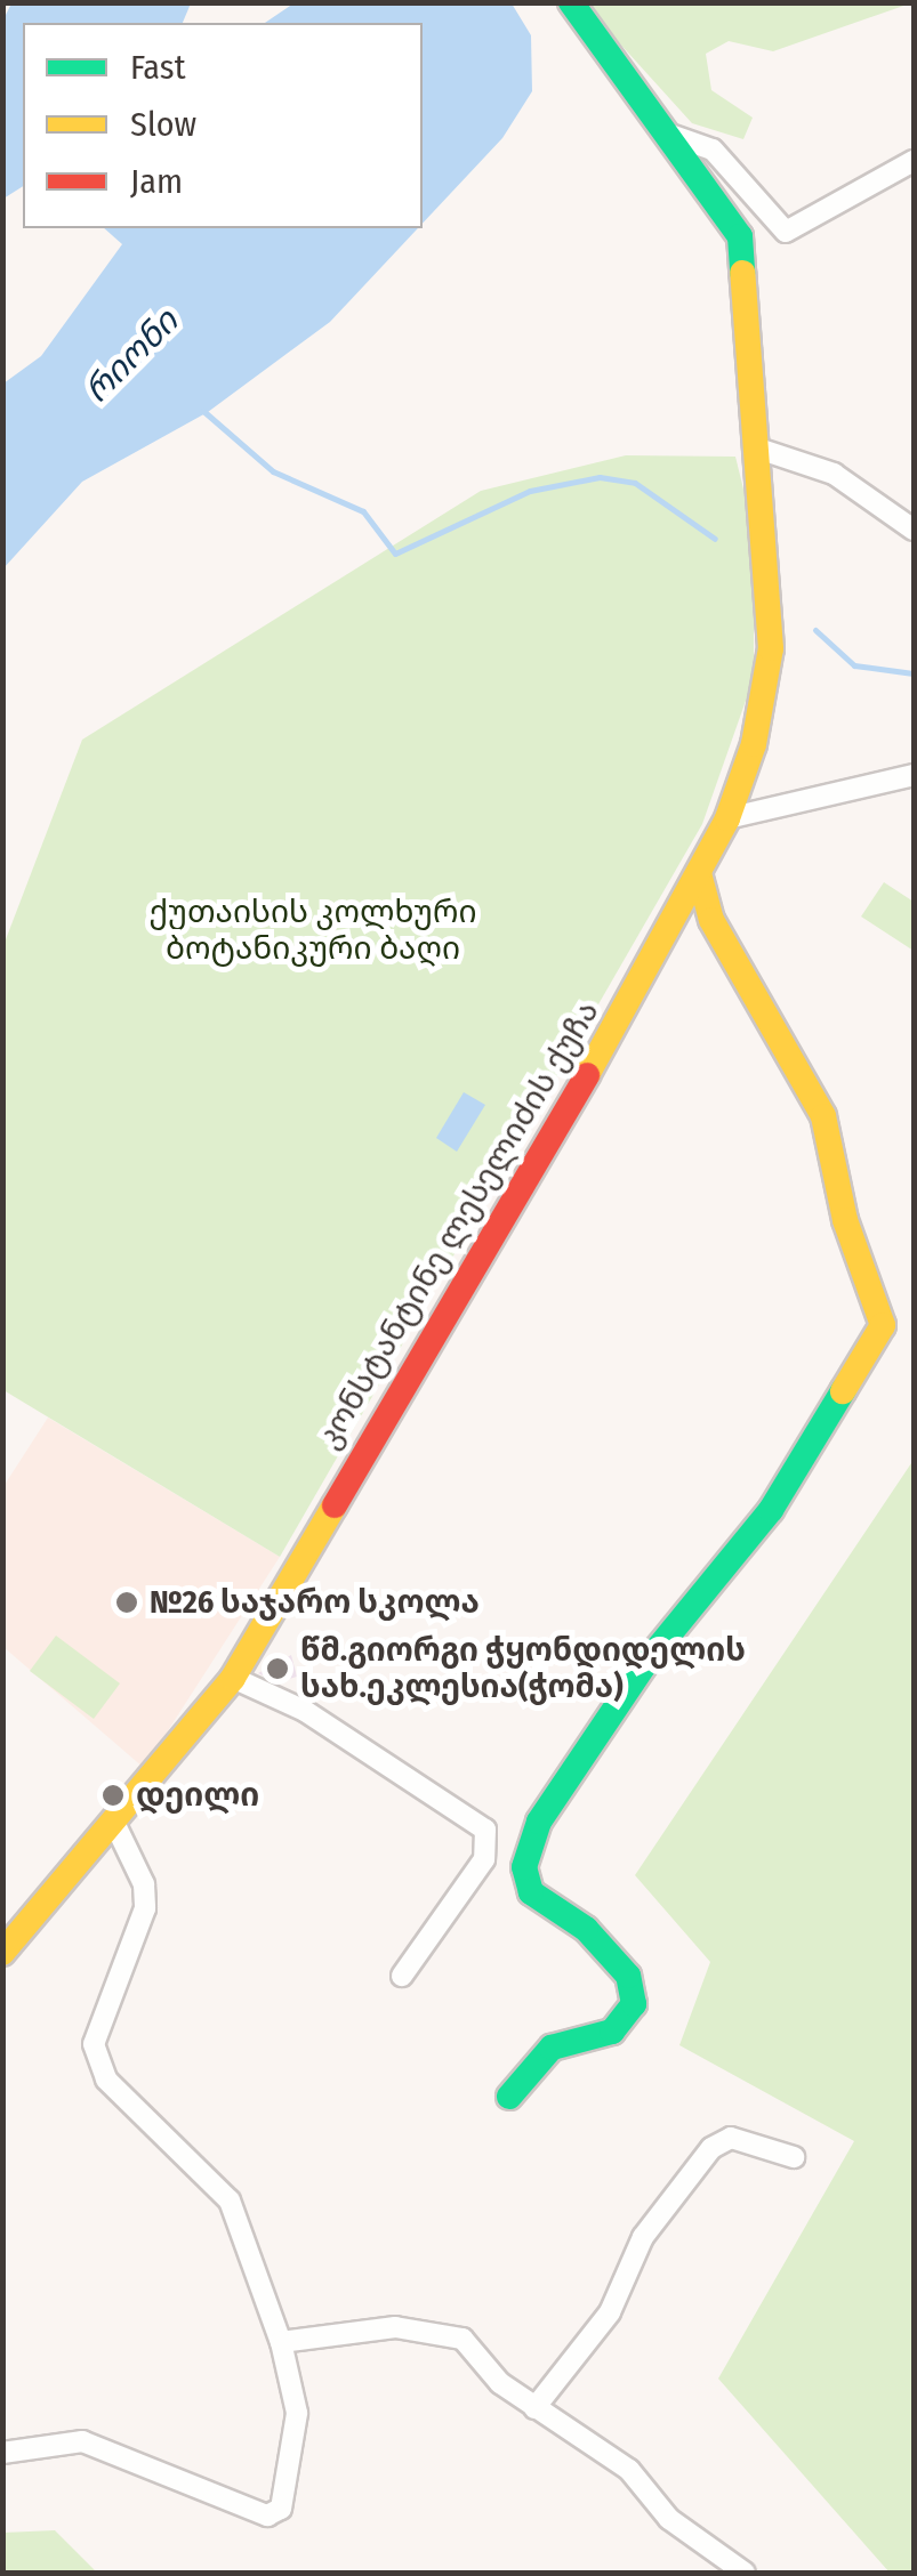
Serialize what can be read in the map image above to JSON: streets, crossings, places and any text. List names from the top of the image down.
{
  "streets": {
    "main road": ["კონსტანტინე ლესელიძის ქუჩა"]
  },
  "water": ["რიონი"],
  "parks": ["ქუთაისის კოლხური ბოტანიკური ბაღი"],
  "places": ["№26 საჯარო სკოლა", "წმ.გიორგი ჭყონდიდელის სახ.ეკლესია(ჭომა)", "დეილი"],
  "legend": ["Fast", "Slow", "Jam"]
}
